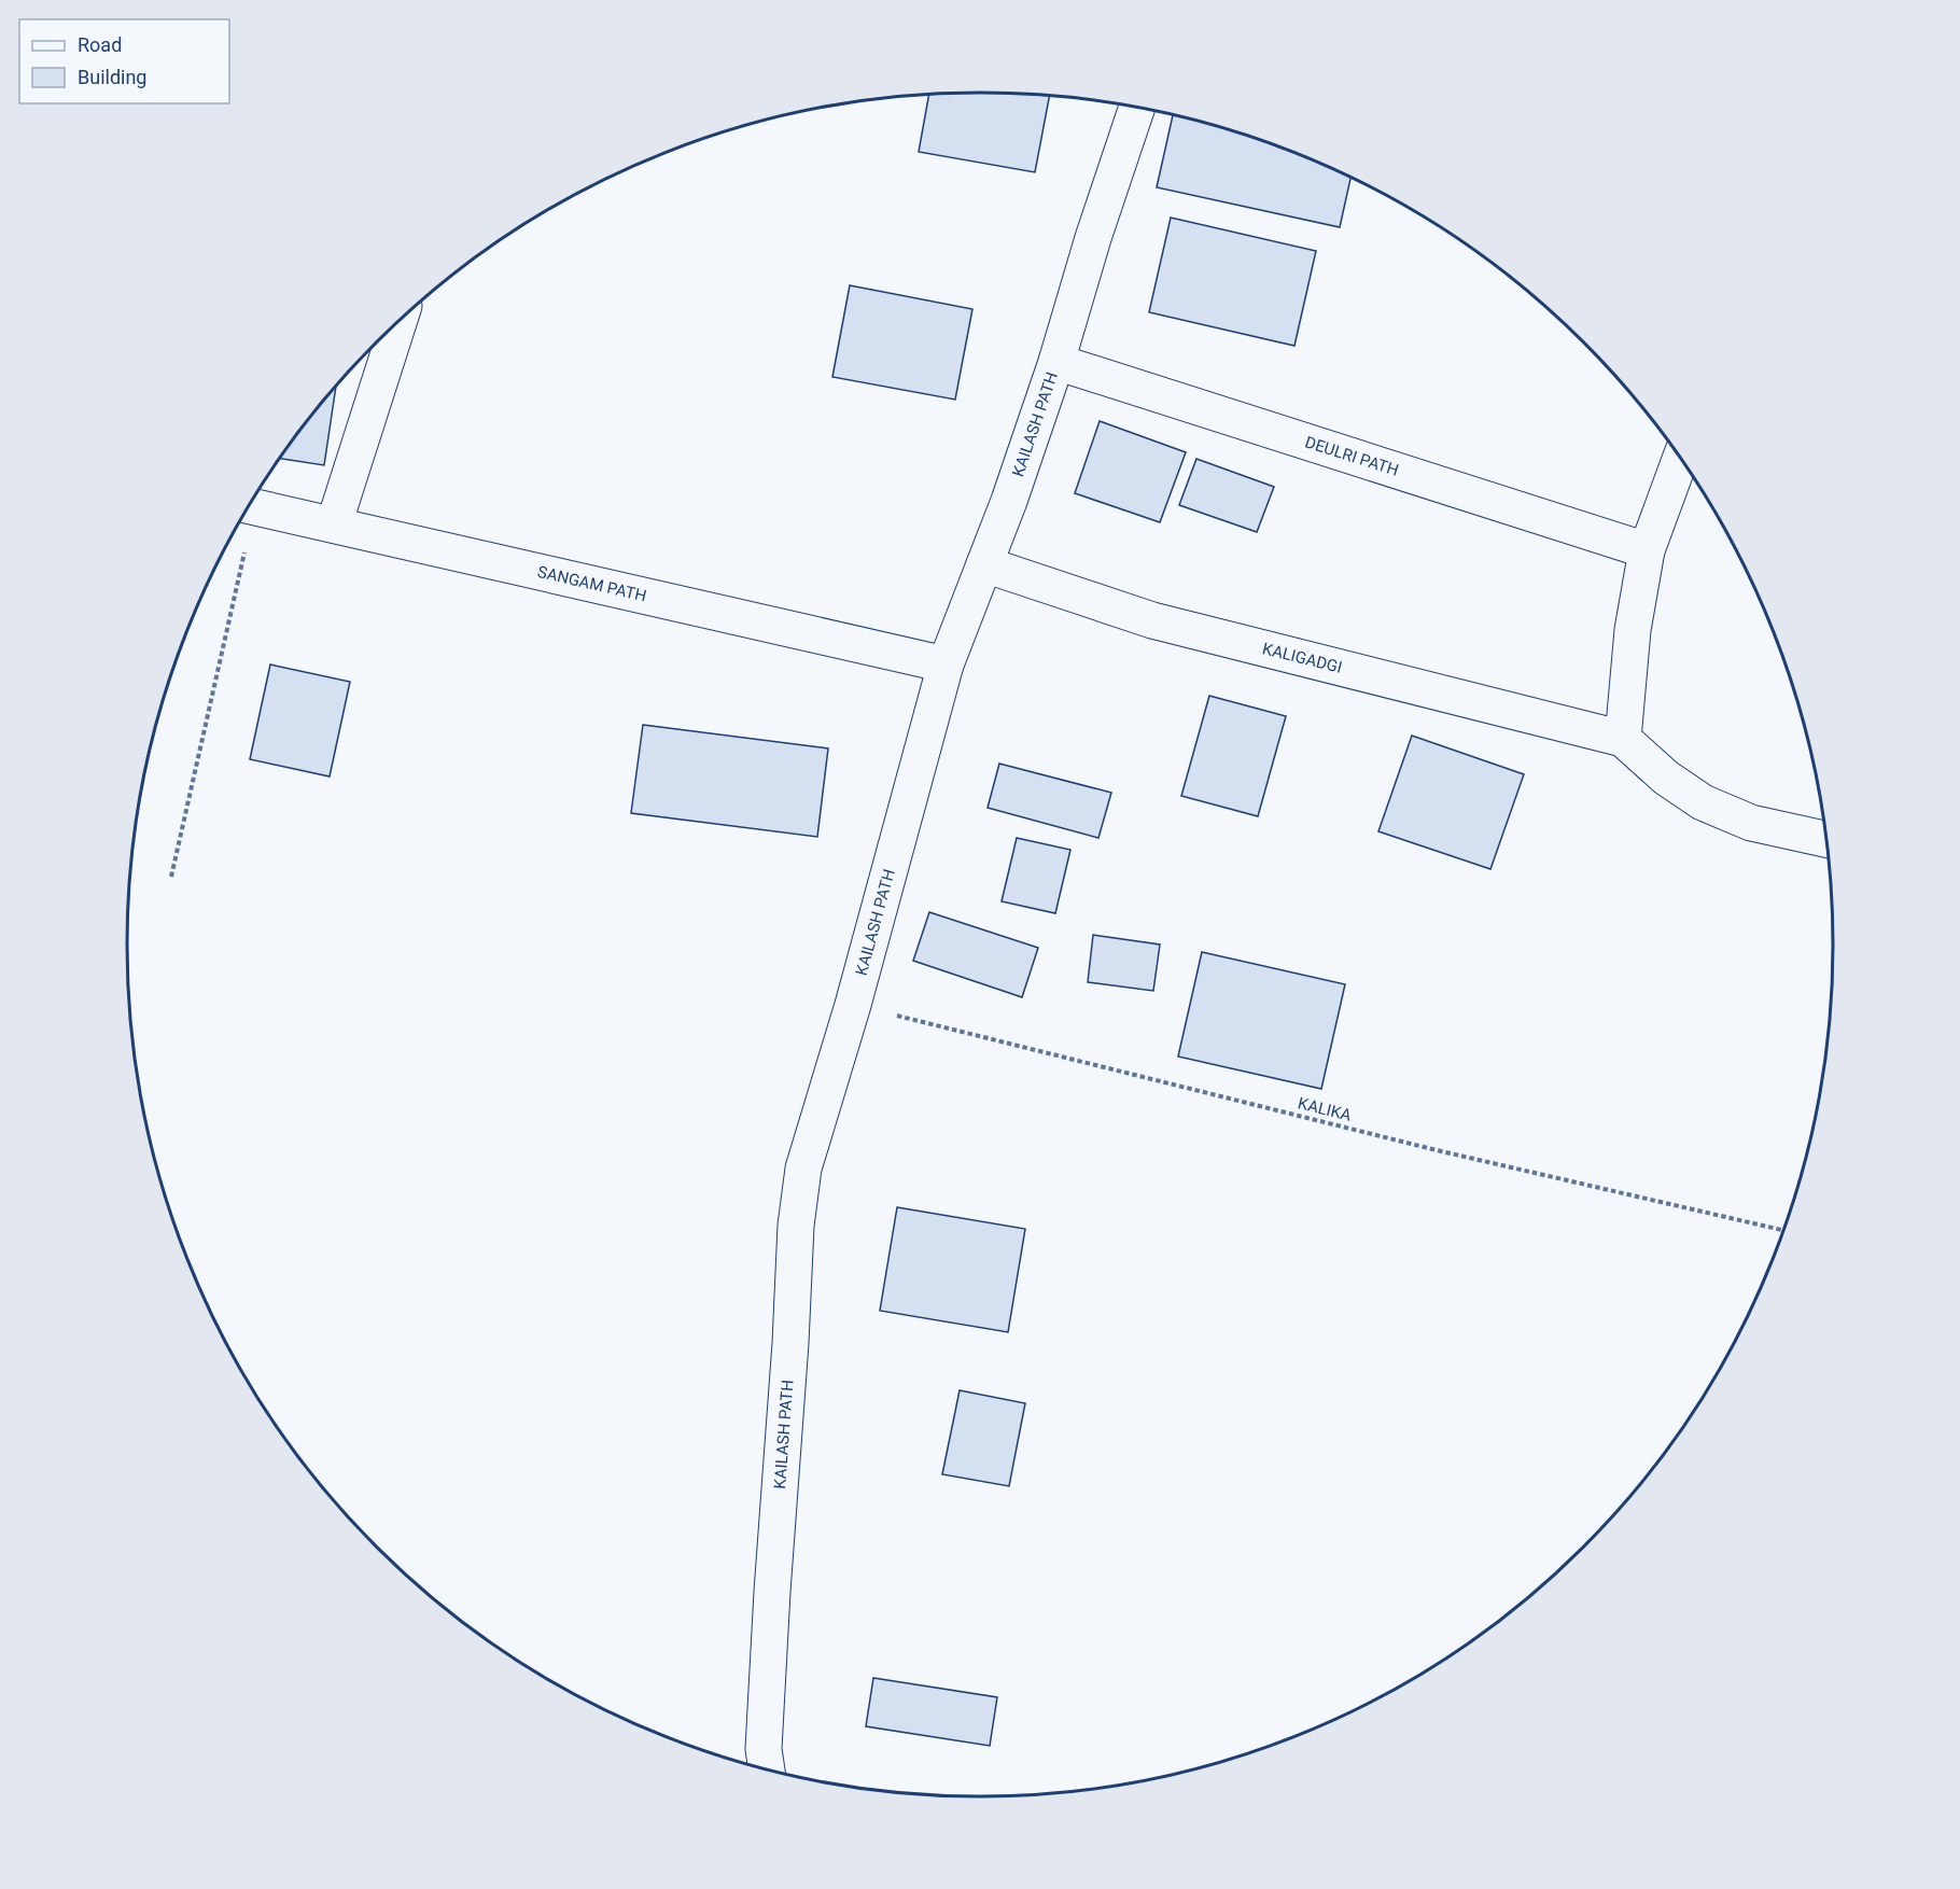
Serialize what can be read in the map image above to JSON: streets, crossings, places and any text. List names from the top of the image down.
{
  "streets": {
    "street": [
      "KAILASH PATH",
      "DEULRI PATH",
      "SANGAM PATH",
      "KALIGADGI"
    ],
    "path": ["KALIKA"]
  },
  "crossings": [
    ["KAILASH PATH", "DEULRI PATH"],
    ["KAILASH PATH", "SANGAM PATH"],
    ["KAILASH PATH", "KALIGADGI"],
    ["KAILASH PATH", "KALIKA"]
  ],
  "legend": ["Road", "Building"]
}
